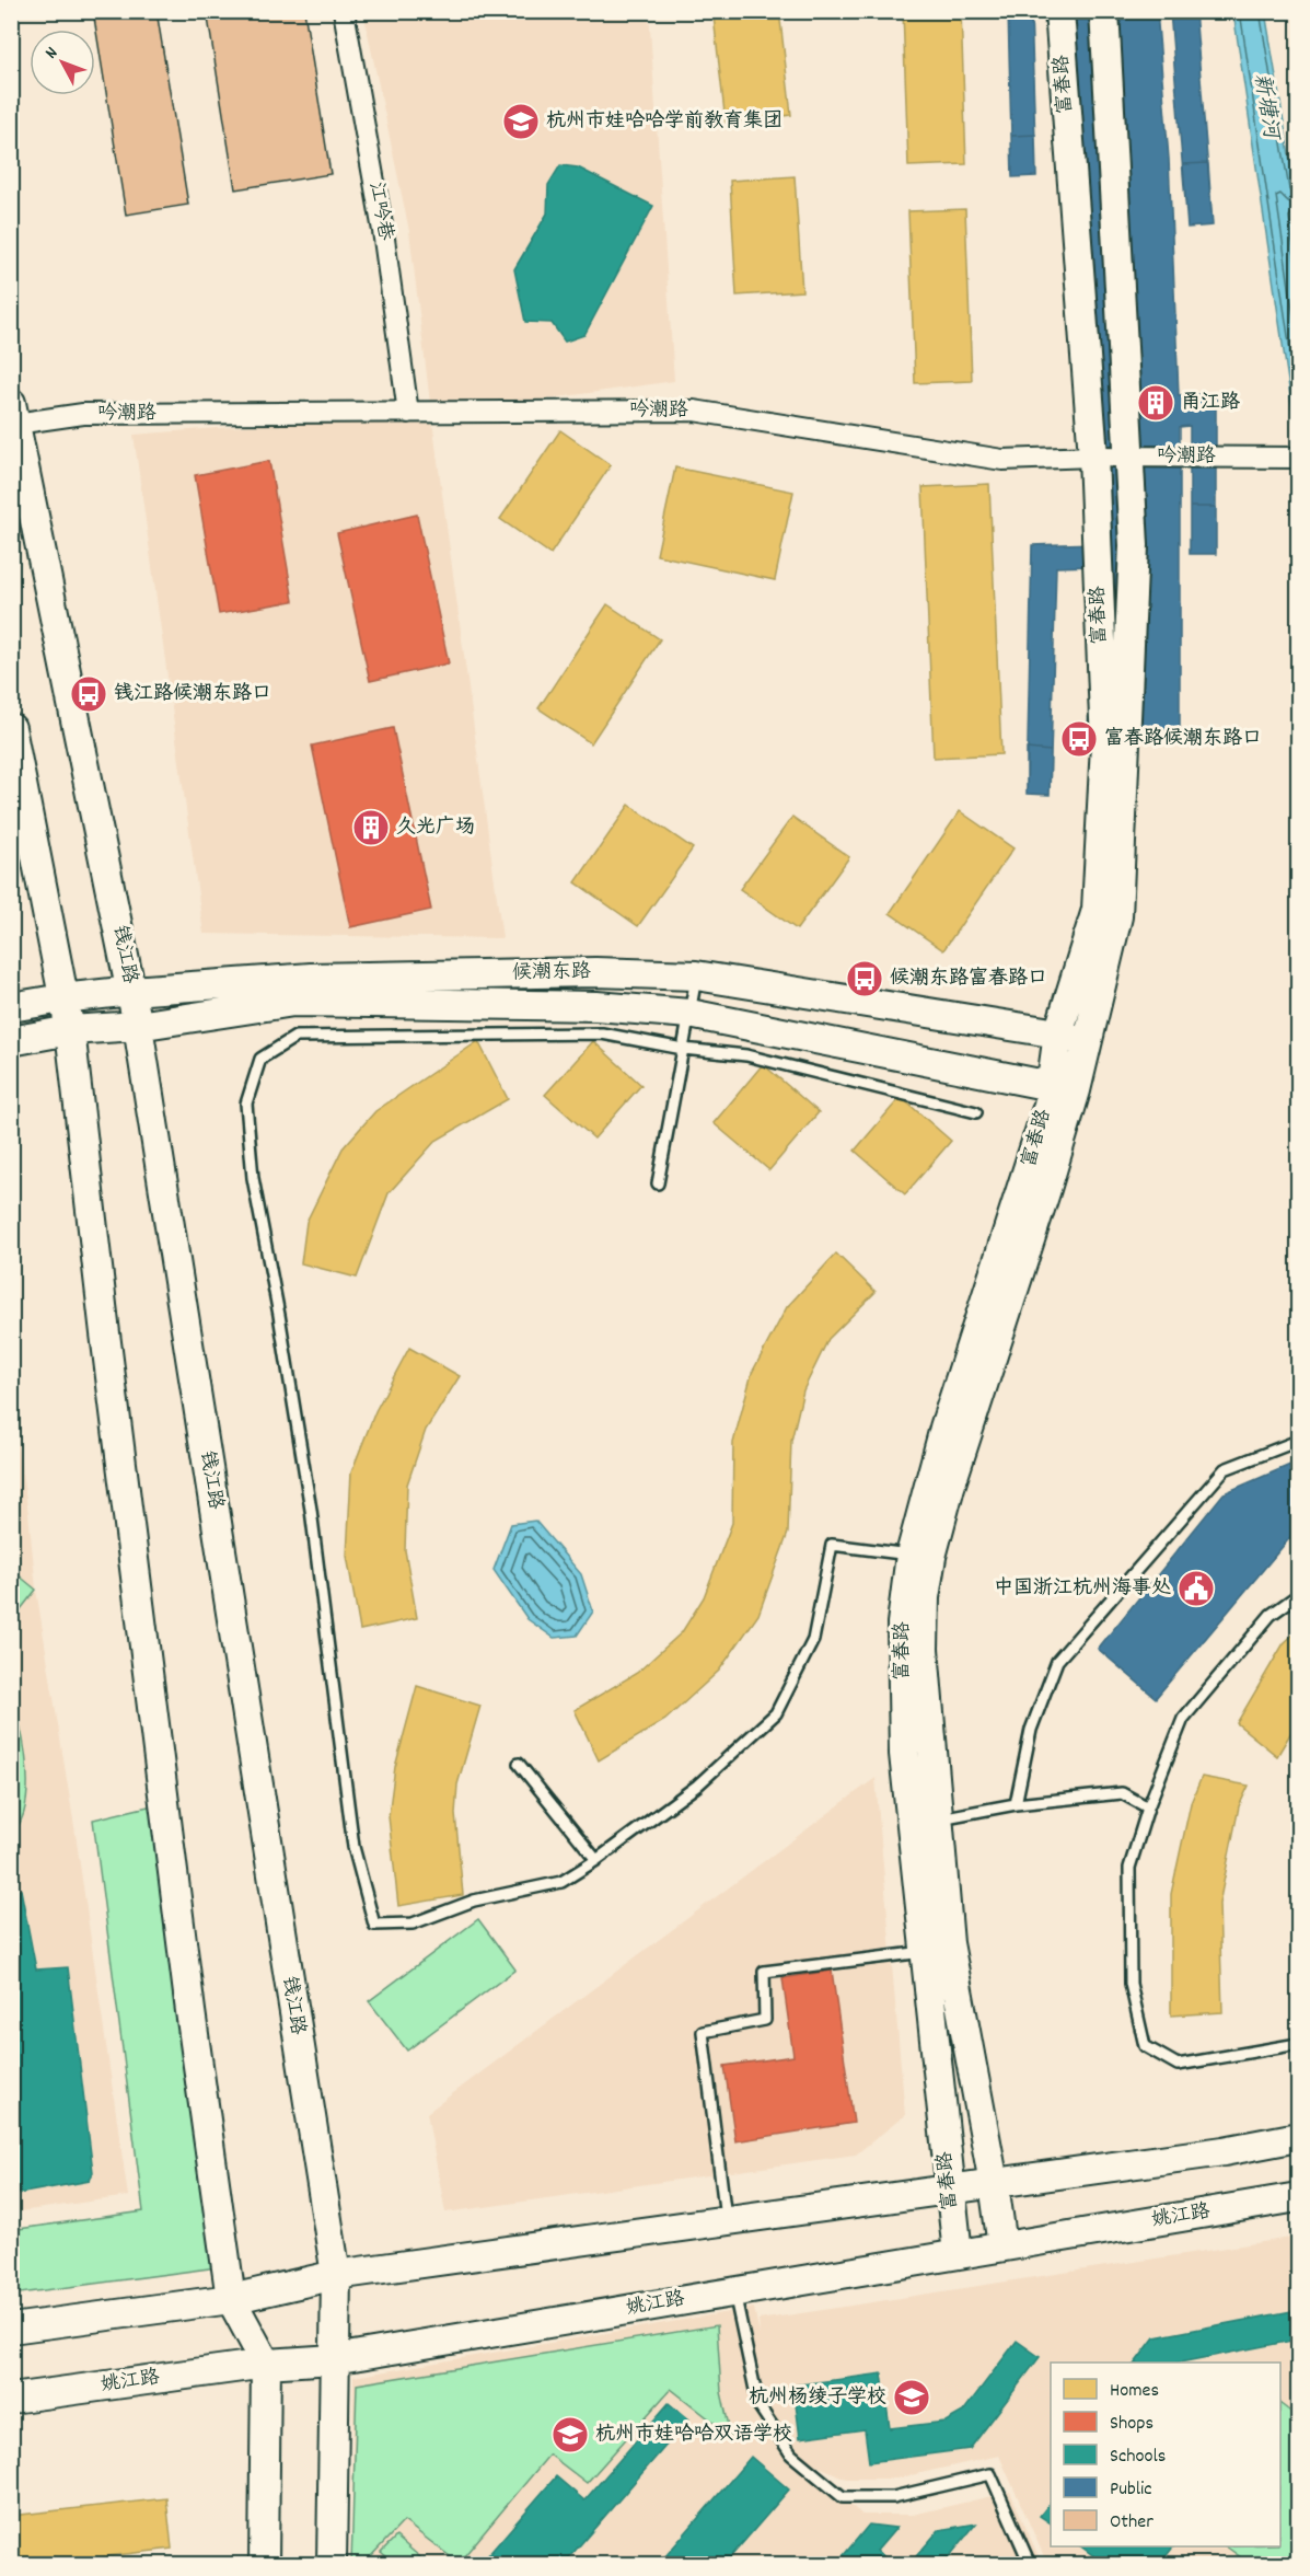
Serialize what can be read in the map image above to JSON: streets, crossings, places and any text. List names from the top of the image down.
{
  "streets": {
    "street": [
      "富春路",
      "江吟巷",
      "吟潮路",
      "钱江路",
      "候潮东路",
      "姚江路"
    ]
  },
  "crossings": [
    ["富春路", "吟潮路"],
    ["富春路", "候潮东路"],
    ["富春路", "姚江路"],
    ["江吟巷", "吟潮路"],
    ["吟潮路", "钱江路"],
    ["钱江路", "候潮东路"],
    ["钱江路", "姚江路"]
  ],
  "water": ["新塘河"],
  "places": {
    "school or university": ["杭州市娃哈哈学前教育集团", "杭州杨绫子学校", "杭州市娃哈哈双语学校"],
    "building": ["甬江路", "久光广场"],
    "bus stop": ["钱江路候潮东路口", "富春路候潮东路口", "候潮东路富春路口"],
    "public building": ["中国浙江杭州海事处"]
  },
  "legend": [
    "Homes",
    "Shops",
    "Schools",
    "Public",
    "Other"
  ],
  "north": "top left"
}
